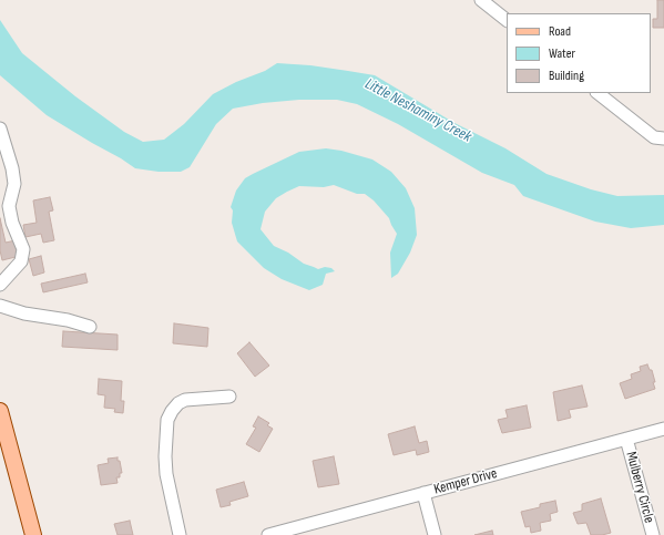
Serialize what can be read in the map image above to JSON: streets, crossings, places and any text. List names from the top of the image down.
{
  "streets": {
    "street": ["Kemper Drive", "Mulberry Circle"]
  },
  "crossings": [
    ["Kemper Drive", "Mulberry Circle"]
  ],
  "water": ["Little Neshaminy Creek"],
  "legend": ["Road", "Water", "Building"]
}
